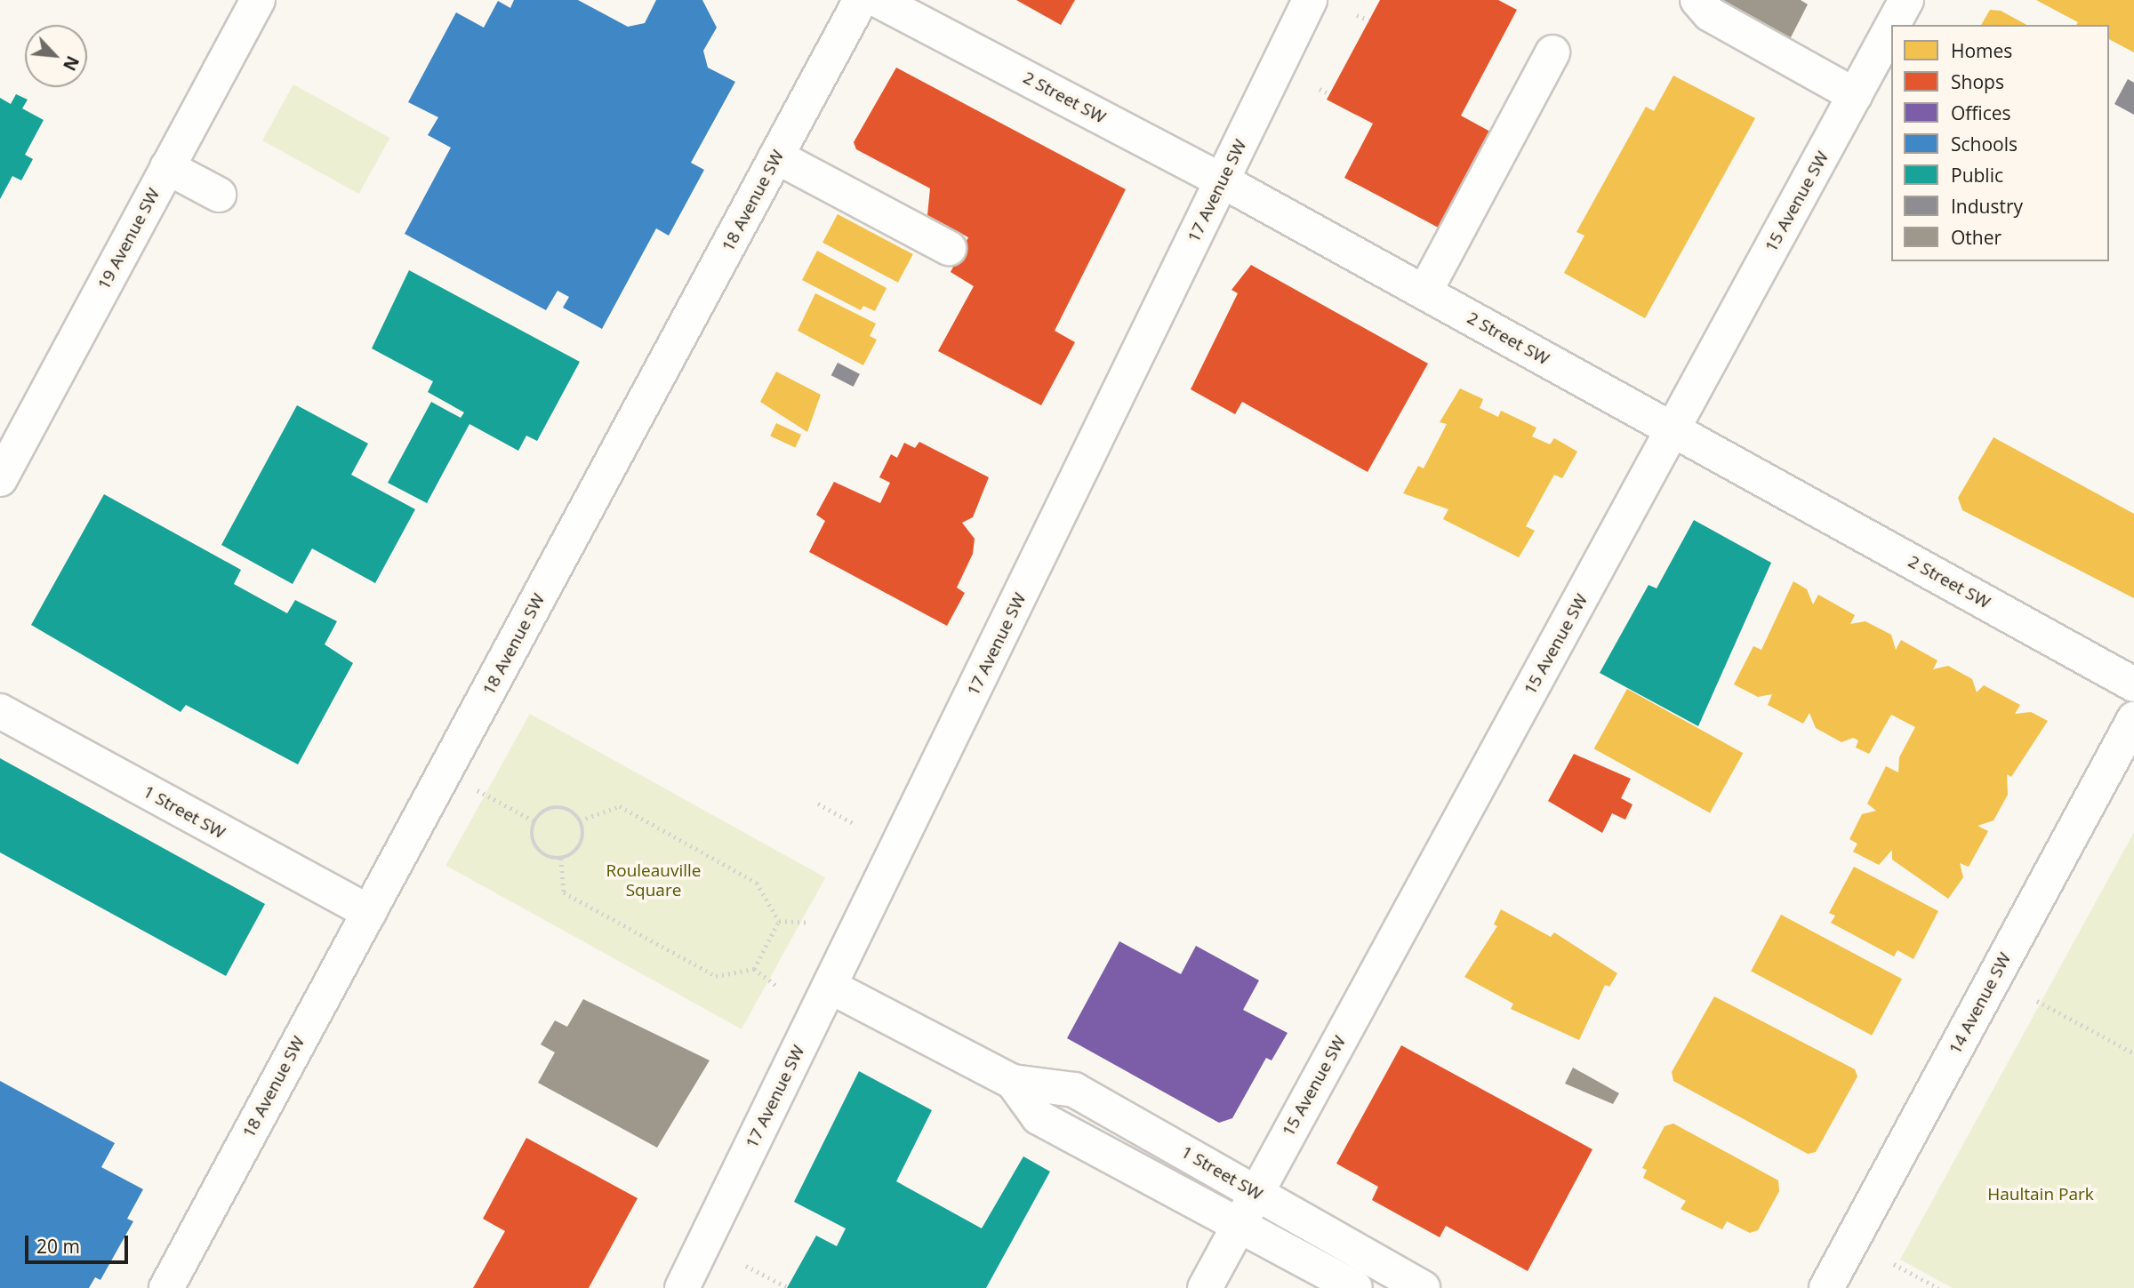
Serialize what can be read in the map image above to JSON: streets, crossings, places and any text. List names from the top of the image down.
{
  "streets": {
    "street": [
      "2 Street SW",
      "17 Avenue SW",
      "18 Avenue SW",
      "15 Avenue SW",
      "19 Avenue SW",
      "1 Street SW",
      "14 Avenue SW"
    ]
  },
  "crossings": [
    ["2 Street SW", "17 Avenue SW"],
    ["2 Street SW", "15 Avenue SW"],
    ["17 Avenue SW", "1 Street SW"],
    ["18 Avenue SW", "1 Street SW"],
    ["15 Avenue SW", "1 Street SW"]
  ],
  "parks": ["Rouleauville Square", "Haultain Park"],
  "legend": [
    "Homes",
    "Shops",
    "Offices",
    "Schools",
    "Public",
    "Industry",
    "Other"
  ],
  "scale_bar": "20 m",
  "north": "bottom right"
}
